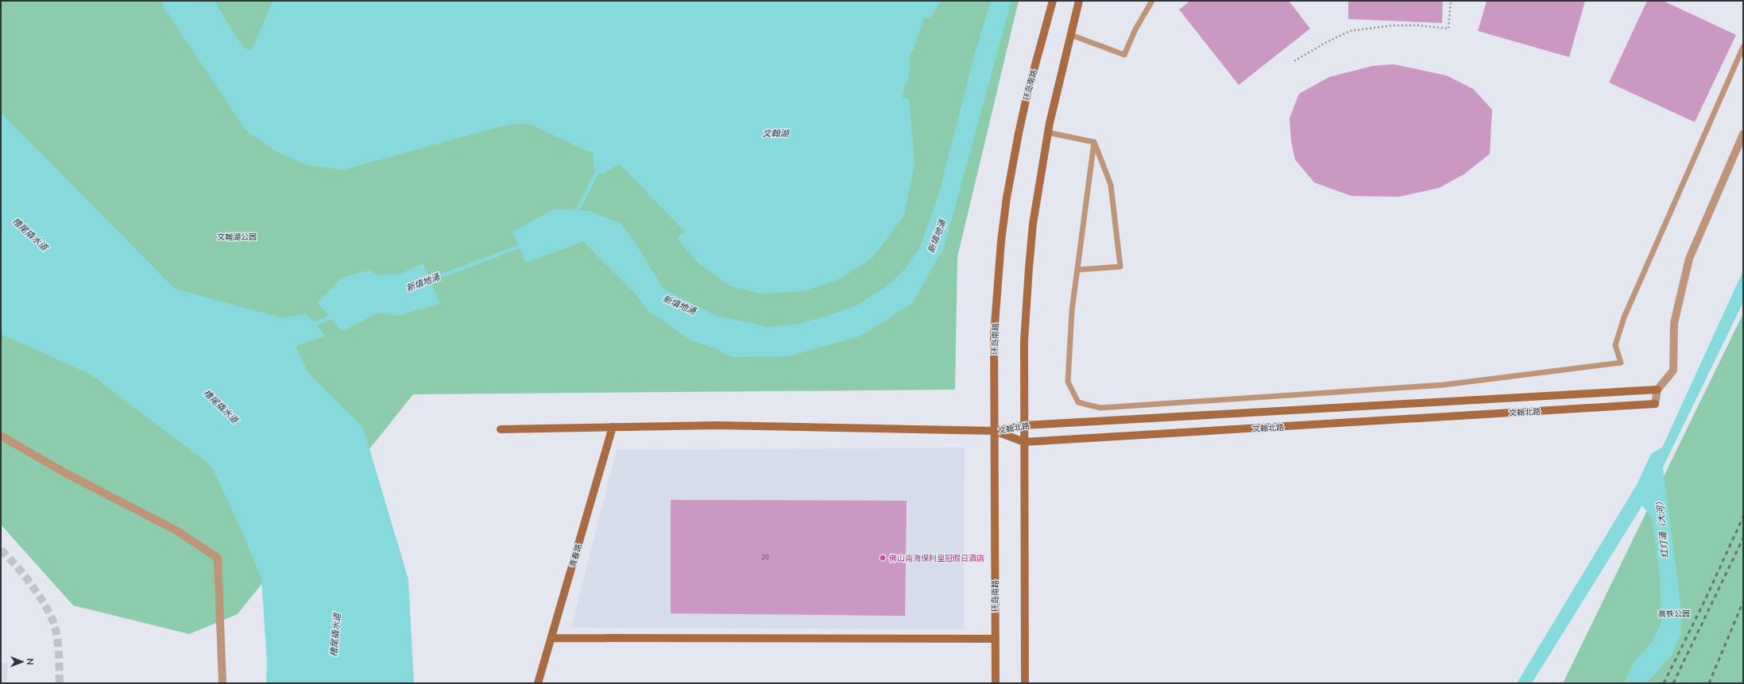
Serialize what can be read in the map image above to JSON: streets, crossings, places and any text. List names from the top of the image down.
{
  "streets": {
    "street": ["环岛南路", "文翰北路", "青春路"]
  },
  "crossings": [
    ["环岛南路", "文翰北路"]
  ],
  "water": [
    "文翰湖",
    "橹尾撬水道",
    "新填地涌",
    "红灯涌（大河）"
  ],
  "parks": ["文翰湖公园", "高铁公园"],
  "places": ["佛山南海保利皇冠假日酒店"],
  "house_numbers": ["20"],
  "north": "right"
}
